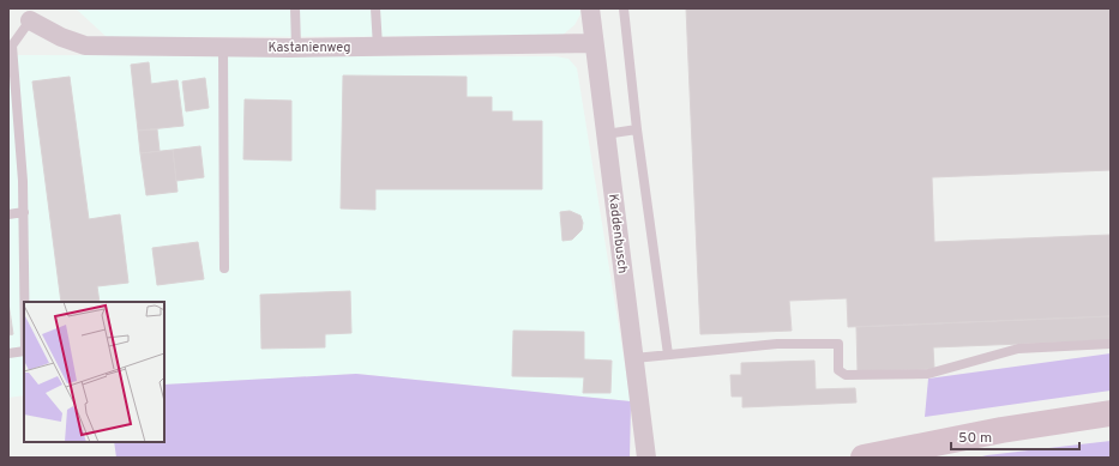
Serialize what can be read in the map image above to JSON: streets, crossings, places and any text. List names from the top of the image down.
{
  "streets": {
    "street": ["Kastanienweg", "Kaddenbusch"]
  },
  "crossings": [
    ["Kastanienweg", "Kaddenbusch"]
  ],
  "scale_bar": "50 m"
}
